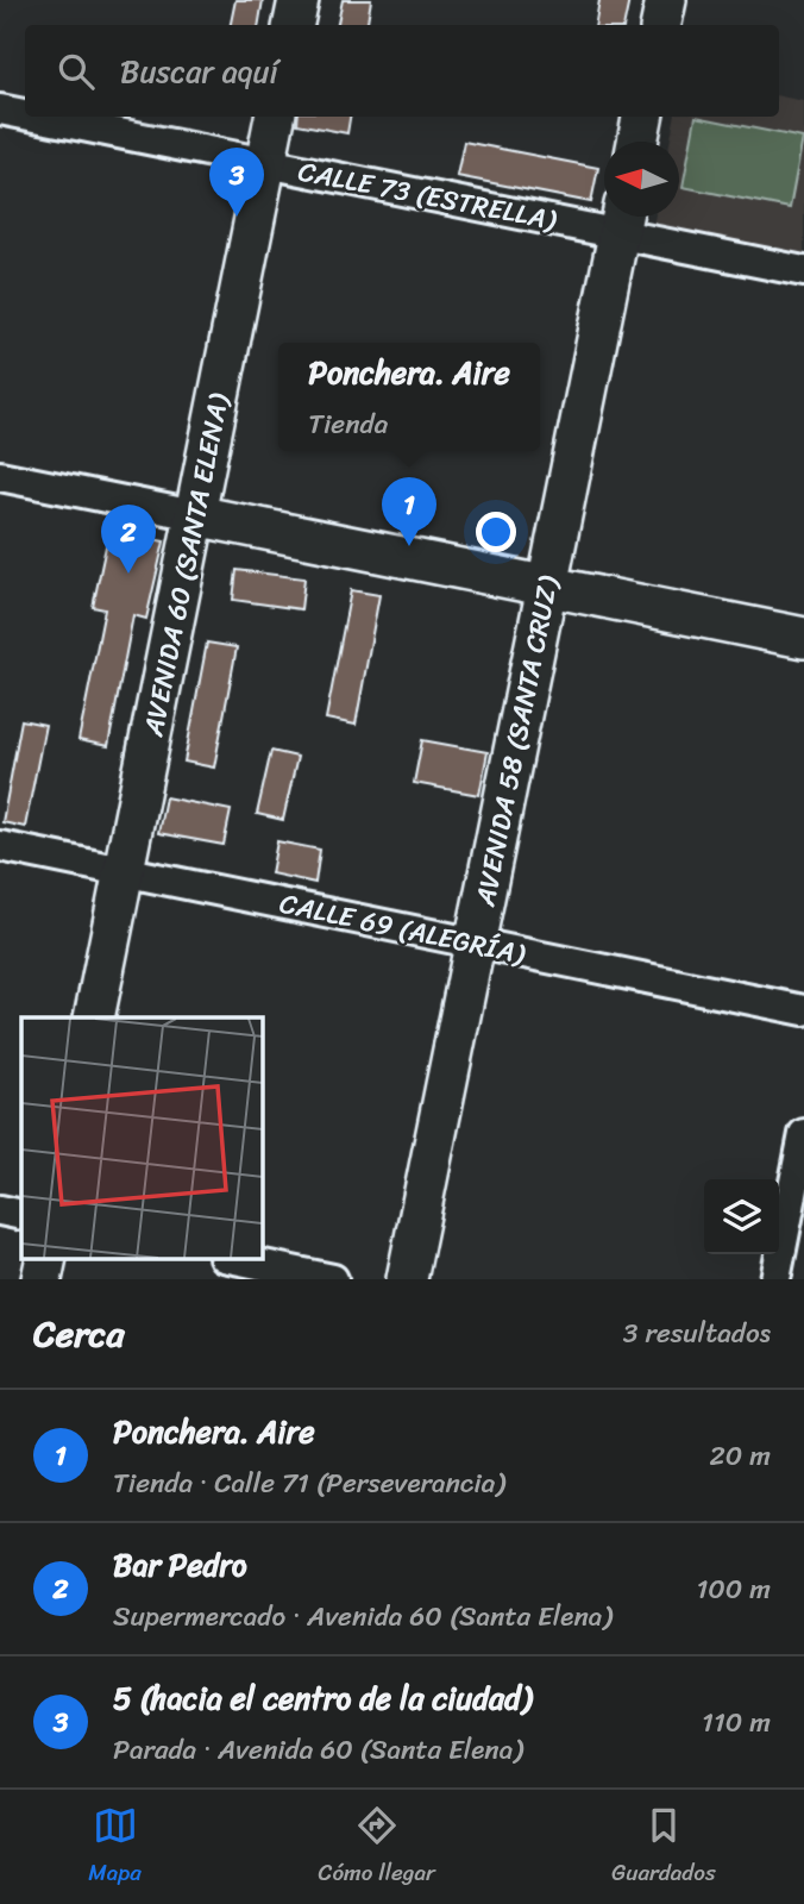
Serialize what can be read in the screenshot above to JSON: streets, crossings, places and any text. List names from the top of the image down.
{
  "streets": {
    "street": [
      "CALLE 73 (ESTRELLA)",
      "AVENIDA 60 (SANTA ELENA)",
      "AVENIDA 58 (SANTA CRUZ)",
      "CALLE 69 (ALEGRÍA)"
    ]
  },
  "crossings": [
    ["CALLE 73 (ESTRELLA)", "AVENIDA 60 (SANTA ELENA)"],
    ["CALLE 73 (ESTRELLA)", "AVENIDA 58 (SANTA CRUZ)"],
    ["AVENIDA 60 (SANTA ELENA)", "CALLE 69 (ALEGRÍA)"],
    ["AVENIDA 58 (SANTA CRUZ)", "CALLE 69 (ALEGRÍA)"]
  ],
  "north": "left",
  "page": {
    "search": "Buscar aquí",
    "pins": ["3", "1", "2"],
    "popup": ["Ponchera. Aire", "Tienda"],
    "heading": ["Cerca", "3 resultados"],
    "list": [
      {
        "mark": "1",
        "name": "Ponchera. Aire",
        "note": "Tienda · Calle 71 (Perseverancia)",
        "value": "20 m"
      },
      {
        "mark": "2",
        "name": "Bar Pedro",
        "note": "Supermercado · Avenida 60 (Santa Elena)",
        "value": "100 m"
      },
      {
        "mark": "3",
        "name": "5 (hacia el centro de la ciudad)",
        "note": "Parada · Avenida 60 (Santa Elena)",
        "value": "110 m"
      }
    ],
    "nav": ["Mapa", "Cómo llegar", "Guardados"]
  }
}
